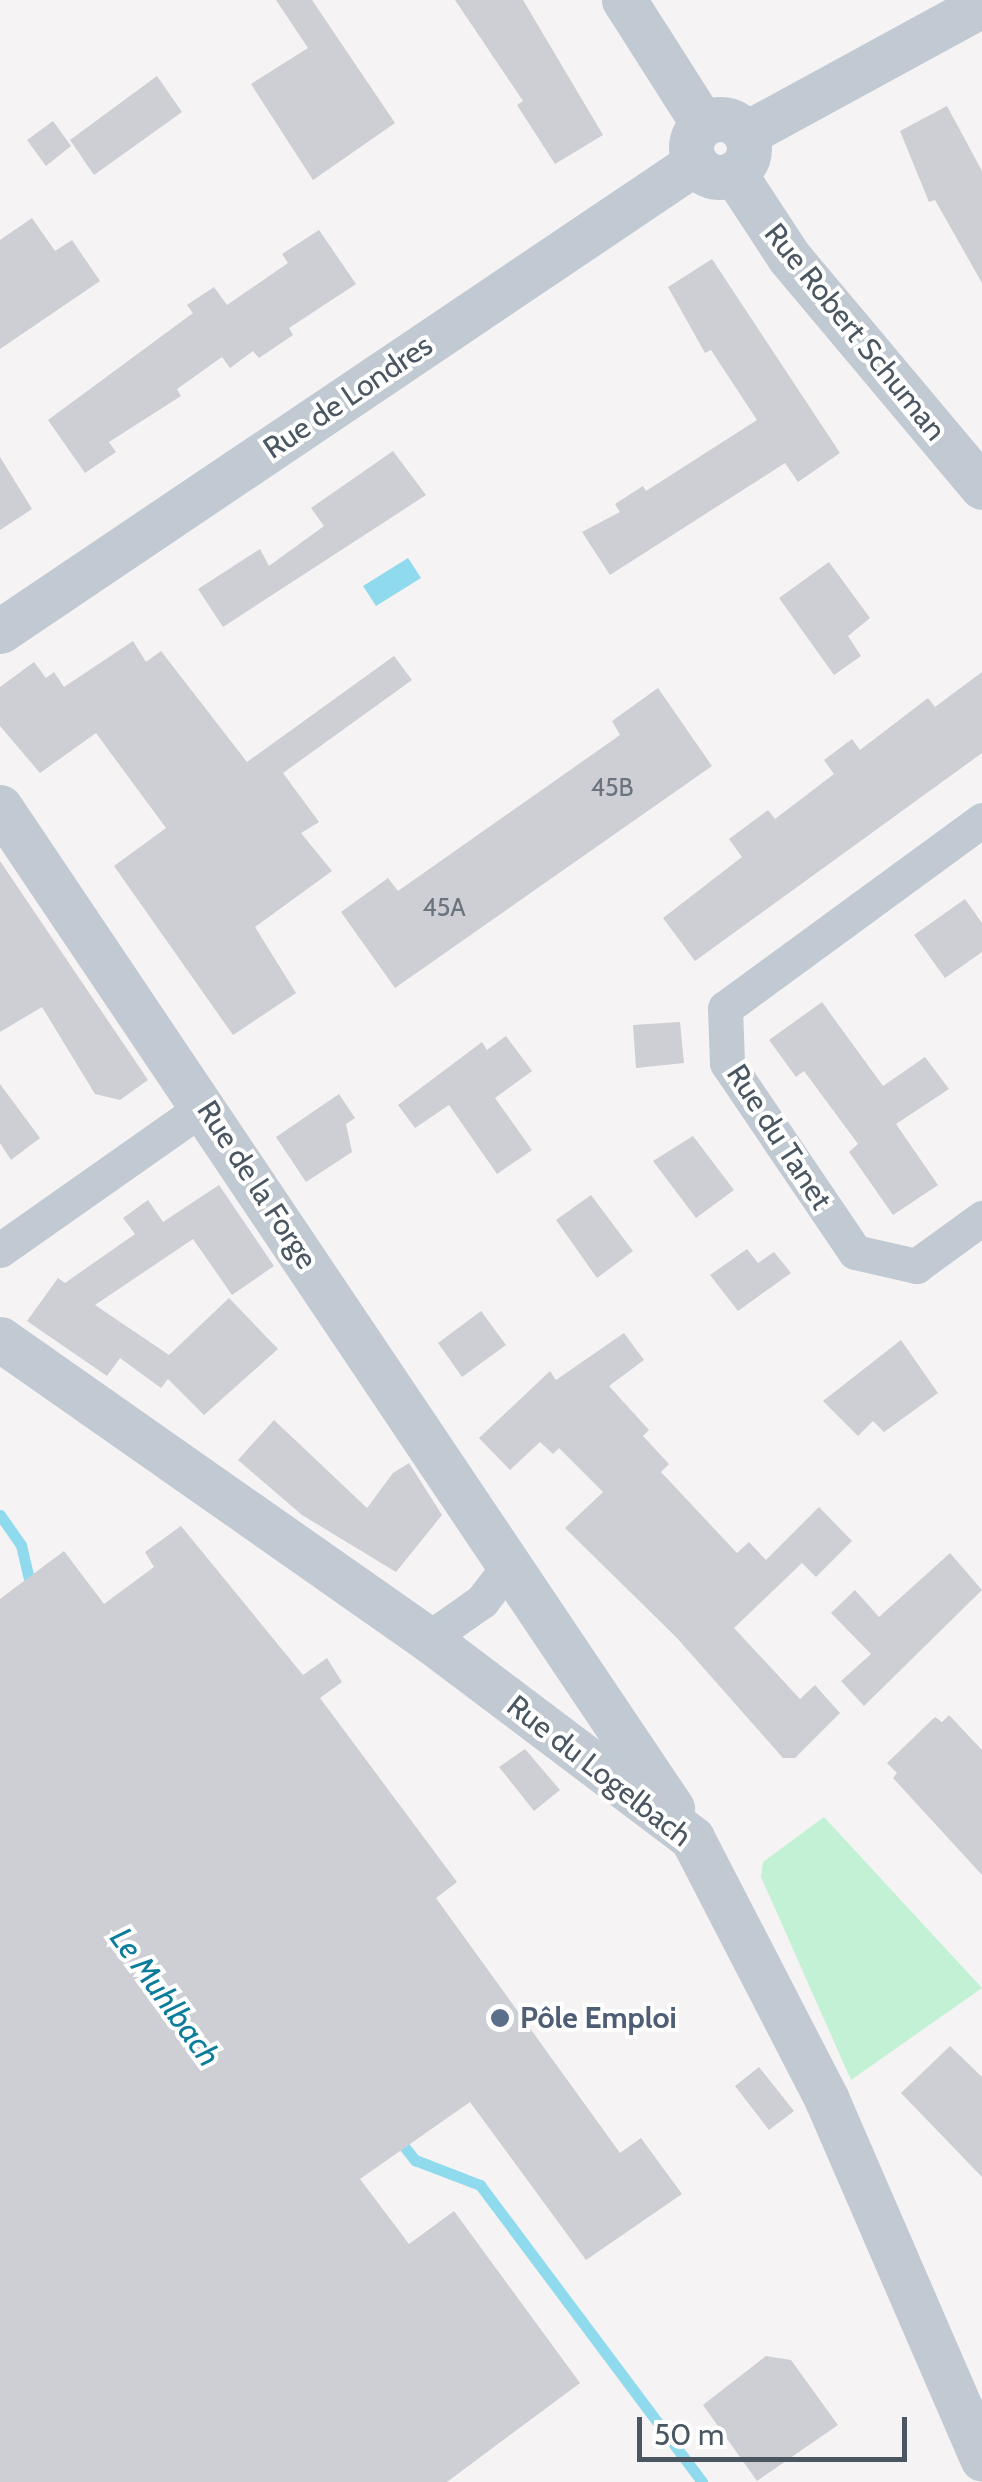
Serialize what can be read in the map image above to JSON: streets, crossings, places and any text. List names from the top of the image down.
{
  "streets": {
    "street": [
      "Rue Robert Schuman",
      "Rue de Londres",
      "Rue du Tanet",
      "Rue de la Forge",
      "Rue du Logelbach"
    ]
  },
  "crossings": [
    ["Rue Robert Schuman", "Rue de Londres"],
    ["Rue de la Forge", "Rue du Logelbach"]
  ],
  "water": ["Le Muhlbach"],
  "places": ["Pôle Emploi"],
  "house_numbers": ["45B", "45A"],
  "scale_bar": "50 m"
}
